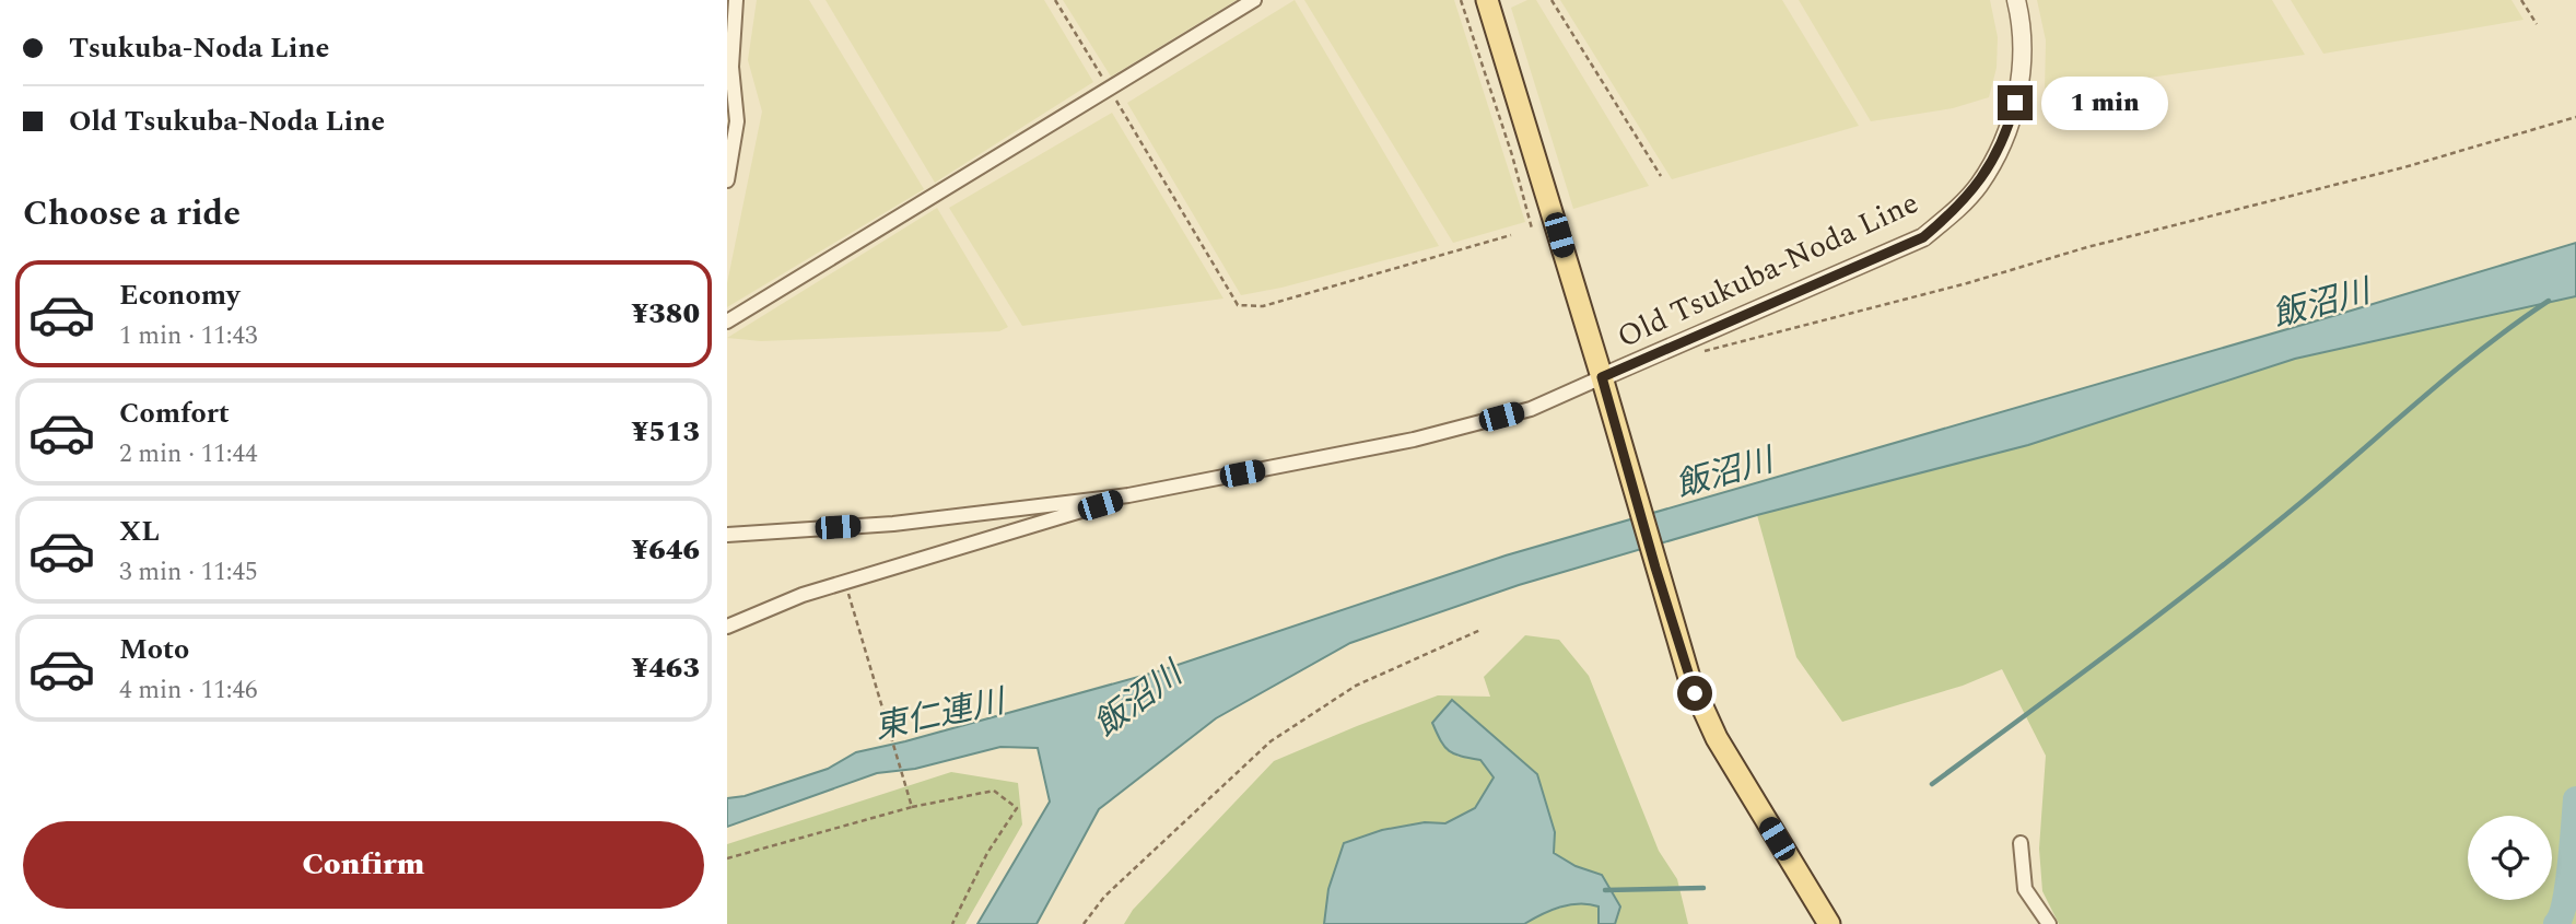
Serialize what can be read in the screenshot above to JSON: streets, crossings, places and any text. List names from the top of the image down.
{
  "streets": {
    "street": ["Old Tsukuba-Noda Line"]
  },
  "water": ["飯沼川", "東仁連川"],
  "page": {
    "banner": ["Tsukuba-Noda Line", "Old Tsukuba-Noda Line"],
    "bubble": "1 min",
    "heading": "Choose a ride",
    "list": [
      {
        "name": "Economy",
        "note": "1 min · 11:43",
        "value": "¥380"
      },
      {
        "name": "Comfort",
        "note": "2 min · 11:44",
        "value": "¥513"
      },
      {
        "name": "XL",
        "note": "3 min · 11:45",
        "value": "¥646"
      },
      {
        "name": "Moto",
        "note": "4 min · 11:46",
        "value": "¥463"
      }
    ],
    "buttons": "Confirm"
  }
}
